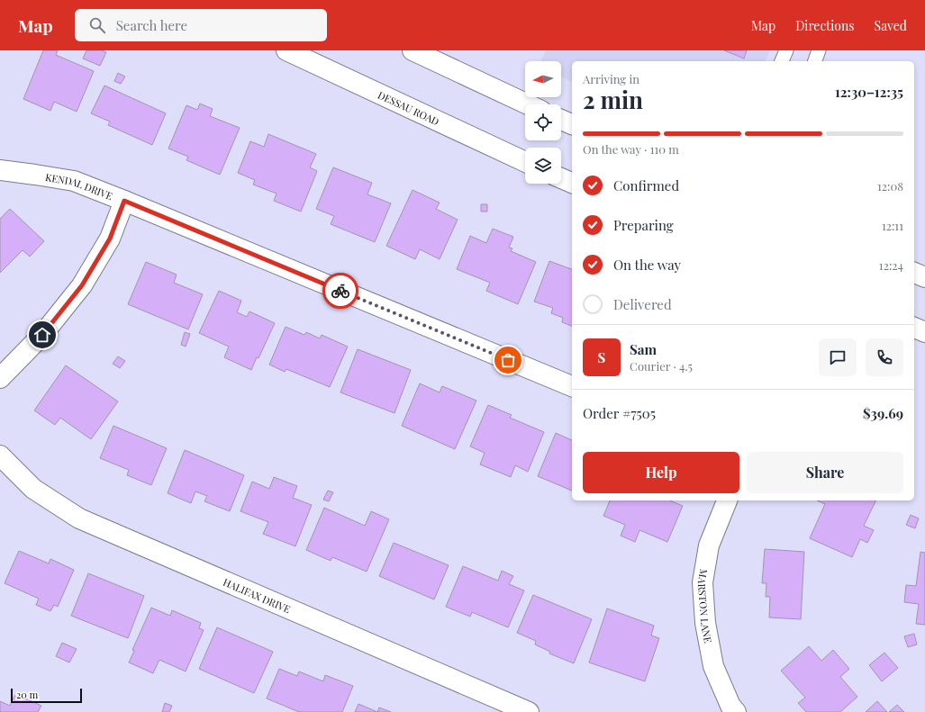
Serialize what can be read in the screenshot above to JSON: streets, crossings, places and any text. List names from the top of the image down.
{
  "streets": {
    "street": [
      "DESSAU ROAD",
      "KENDAL DRIVE",
      "HALIFAX DRIVE",
      "MARSTON LANE"
    ]
  },
  "scale_bar": "20 m",
  "north": "left",
  "page": {
    "header": "Map",
    "search": "Search here",
    "nav": ["Map", "Directions", "Saved"],
    "heading": ["2 min", "Arriving in", "12:30–12:35"],
    "panel": [
      "Sam",
      "Courier · 4.5",
      "Order #7505",
      "$39.69"
    ],
    "bar": "On the way · 110 m",
    "list": [
      ["Confirmed", "12:08"],
      ["Preparing", "12:11"],
      ["On the way", "12:24"],
      "Delivered"
    ],
    "round": "S",
    "buttons": ["Help", "Share"],
    "scale": "20 m"
  }
}
